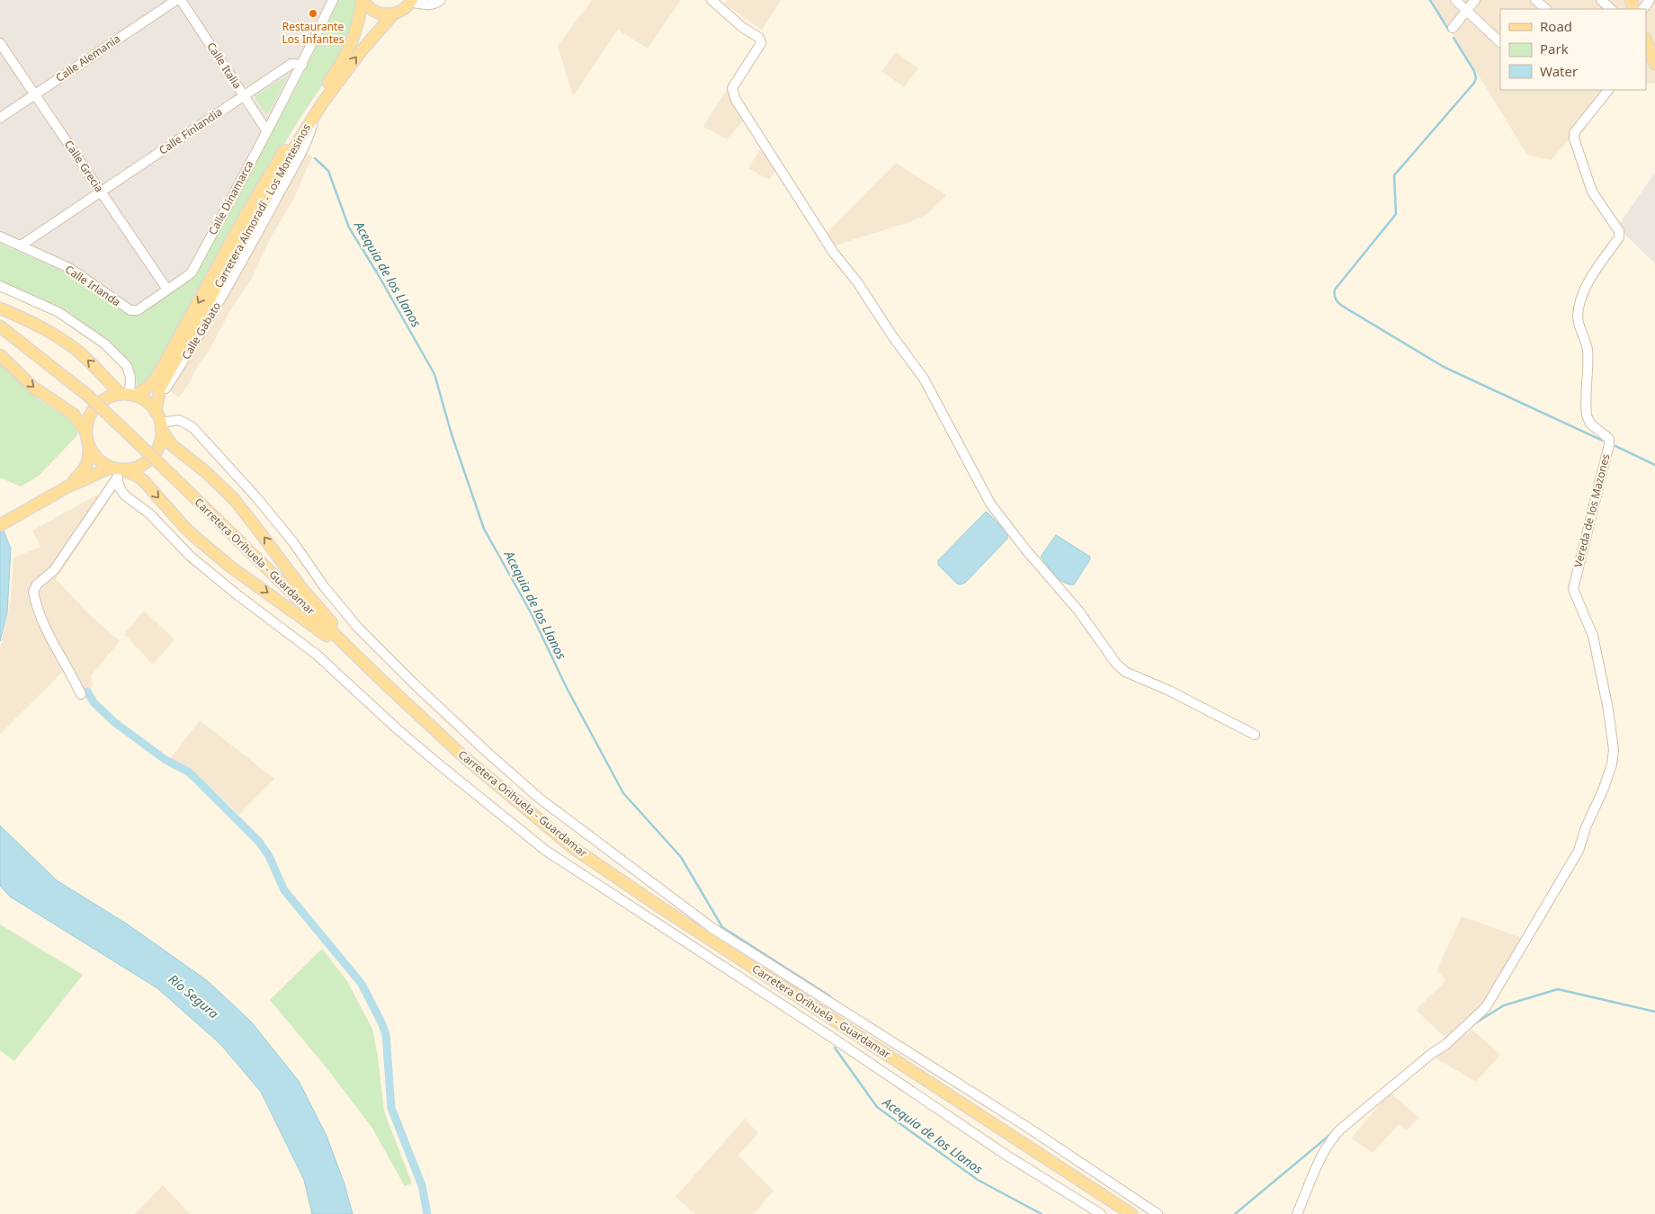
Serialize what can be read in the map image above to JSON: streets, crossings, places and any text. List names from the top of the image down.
{
  "streets": {
    "main road": ["Carretera Almoradí - Los Montesinos", "Carretera Orihuela - Guardamar"],
    "street": [
      "Calle Alemania",
      "Calle Italia",
      "Calle Finlandia",
      "Calle Grecia",
      "Calle Dinamarca",
      "Calle Irlanda",
      "Vereda de los Mazones"
    ]
  },
  "crossings": [
    ["Calle Alemania", "Calle Grecia"],
    ["Calle Italia", "Calle Finlandia"],
    ["Calle Italia", "Calle Dinamarca"],
    ["Calle Finlandia", "Calle Grecia"],
    ["Calle Finlandia", "Calle Dinamarca"],
    ["Calle Finlandia", "Calle Irlanda"],
    ["Calle Grecia", "Calle Dinamarca"],
    ["Calle Dinamarca", "Calle Irlanda"]
  ],
  "water": ["Acequia de los Llanos", "Río Segura"],
  "places": ["Restaurante Los Infantes"],
  "legend": ["Road", "Park", "Water"]
}
